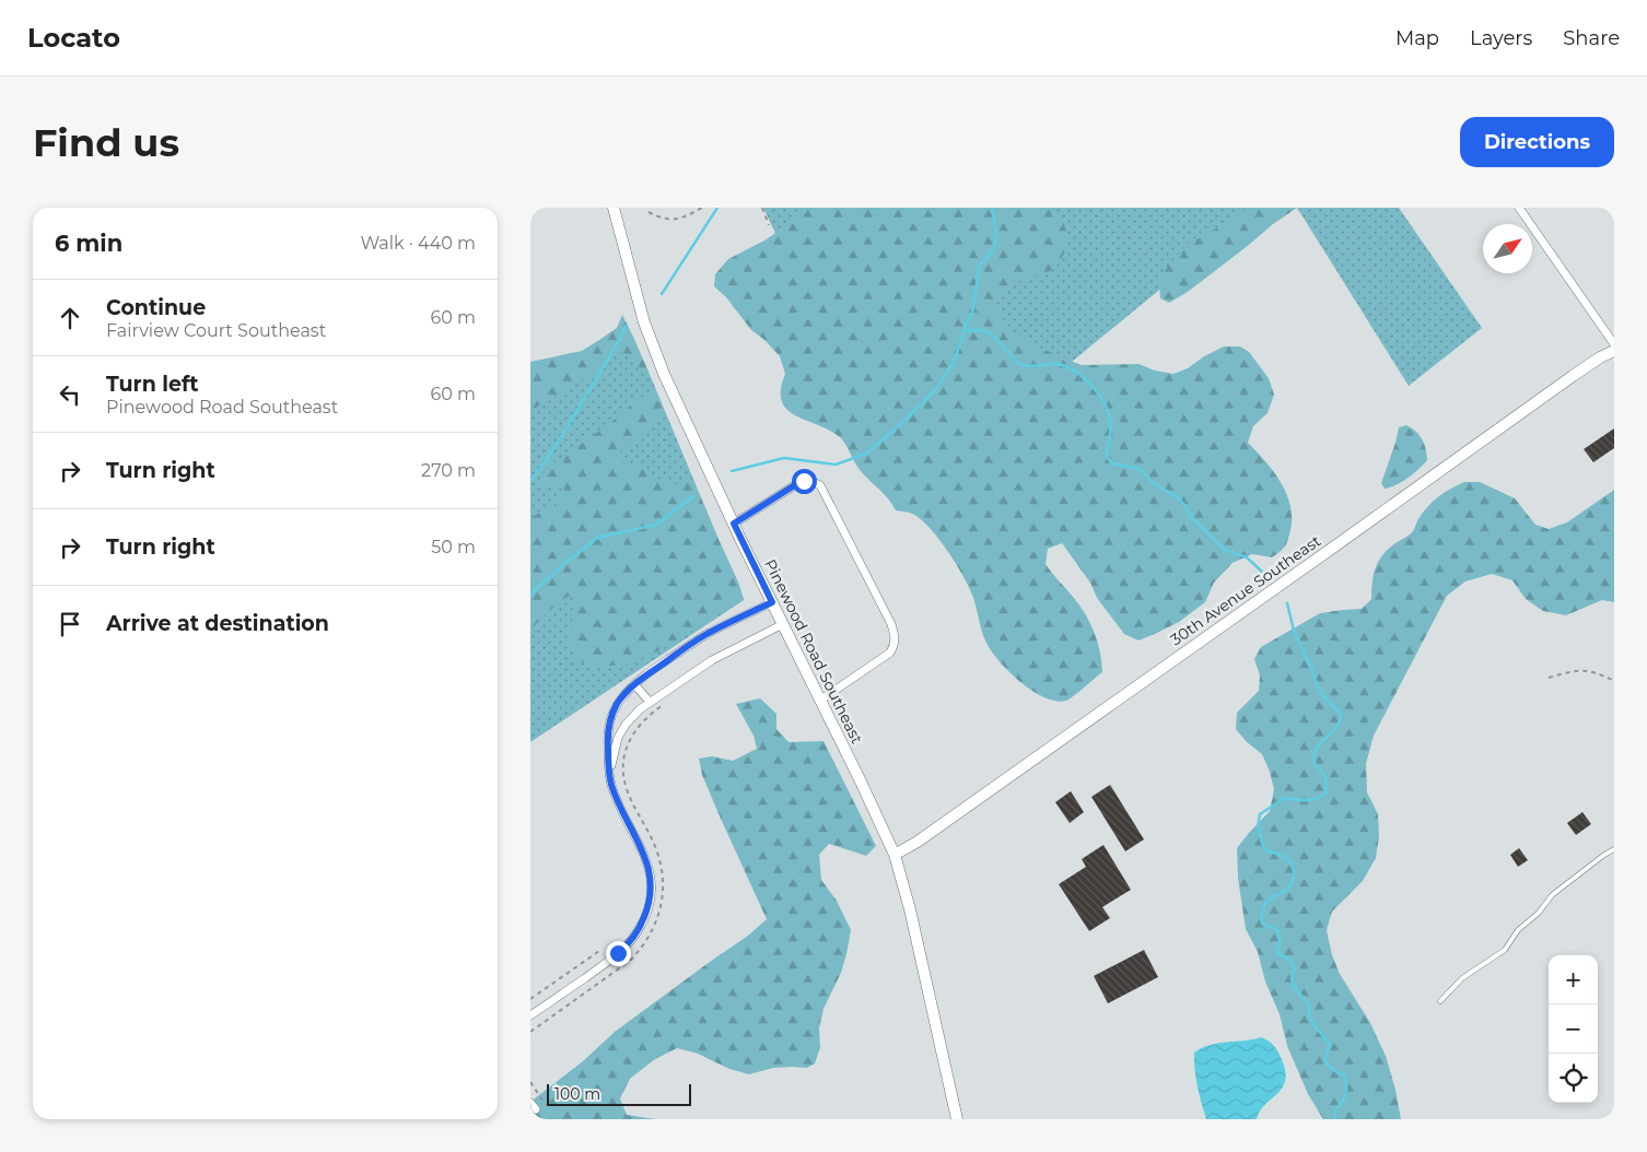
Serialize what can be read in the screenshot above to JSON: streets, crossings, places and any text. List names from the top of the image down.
{
  "streets": {
    "street": ["30th Avenue Southeast", "Pinewood Road Southeast"]
  },
  "crossings": [
    ["30th Avenue Southeast", "Pinewood Road Southeast"]
  ],
  "scale_bar": "100 m",
  "north": "top right",
  "page": {
    "header": "Locato",
    "nav": ["Map", "Layers", "Share"],
    "buttons": "Directions",
    "title": "Find us",
    "heading": ["6 min", "Walk · 440 m"],
    "list": [
      ["Continue", "Fairview Court Southeast", "60 m"],
      ["Turn left", "Pinewood Road Southeast", "60 m"],
      ["Turn right", "270 m"],
      ["Turn right", "50 m"],
      "Arrive at destination"
    ],
    "map_buttons": ["+", "−"],
    "scale": "100 m"
  }
}
